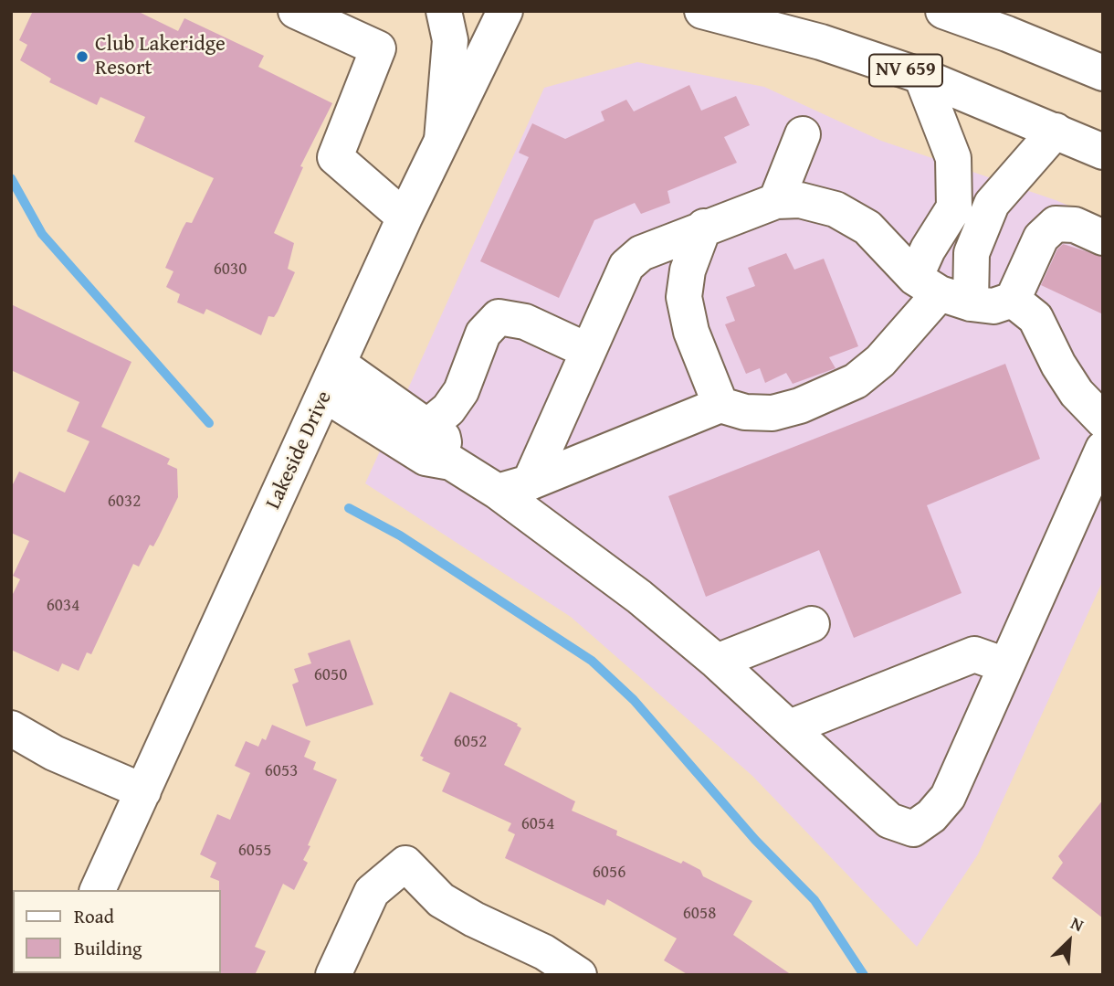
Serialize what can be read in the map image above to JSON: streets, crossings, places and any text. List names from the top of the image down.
{
  "streets": {
    "street": ["NV 659", "Lakeside Drive"]
  },
  "places": ["Club Lakeridge Resort"],
  "house_numbers": [
    "6030",
    "6032",
    "6034",
    "6050",
    "6052",
    "6053",
    "6054",
    "6055",
    "6056",
    "6058"
  ],
  "legend": ["Road", "Building"],
  "north": "top right"
}
